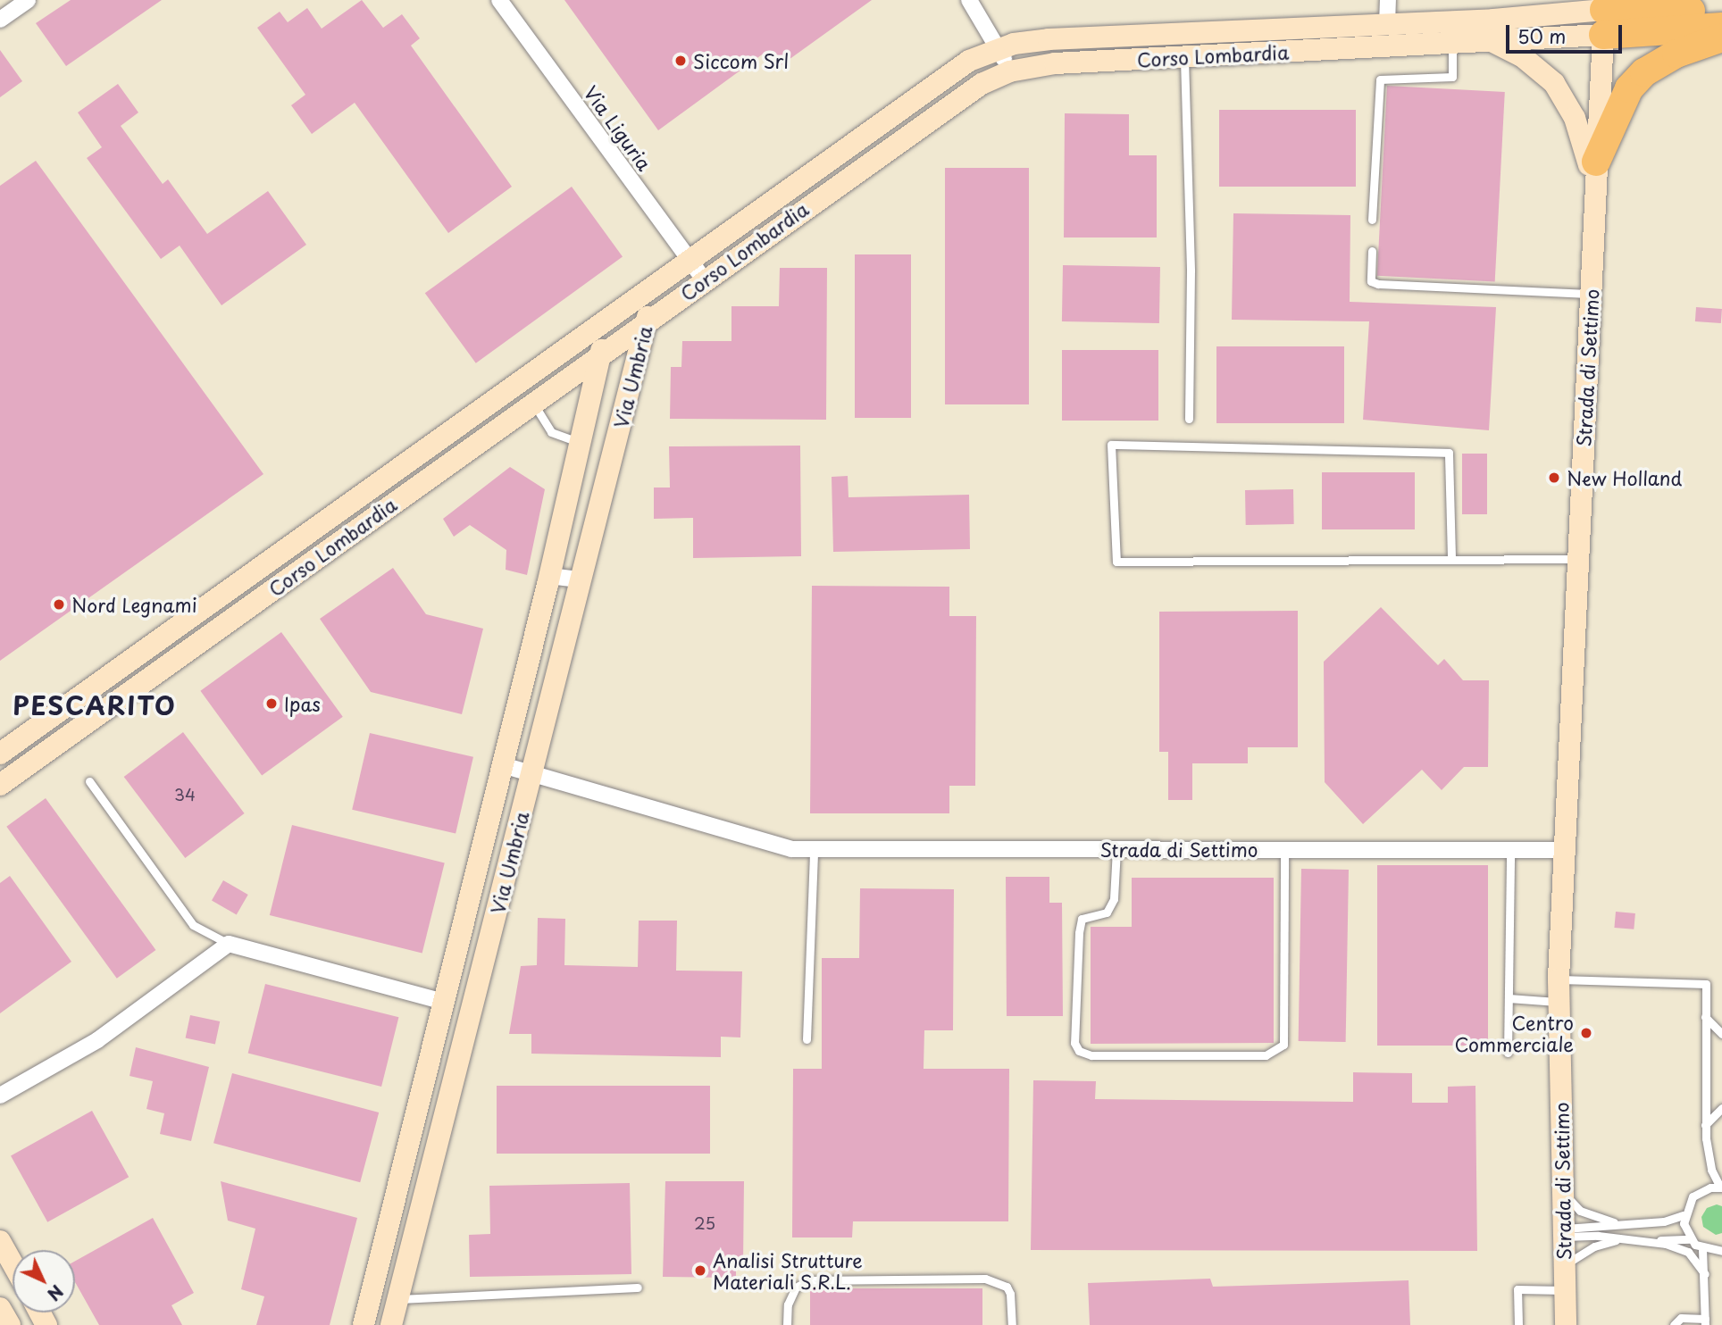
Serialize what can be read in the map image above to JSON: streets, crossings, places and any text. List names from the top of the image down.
{
  "streets": {
    "street": [
      "Corso Lombardia",
      "Via Liguria",
      "Strada di Settimo",
      "Via Umbria"
    ]
  },
  "crossings": [
    ["Corso Lombardia", "Via Liguria"],
    ["Corso Lombardia", "Strada di Settimo"],
    ["Corso Lombardia", "Via Umbria"],
    ["Strada di Settimo", "Via Umbria"]
  ],
  "districts": ["PESCARITO"],
  "places": [
    "Siccom Srl",
    "New Holland",
    "Nord Legnami",
    "Ipas",
    "Centro Commerciale",
    "Analisi Strutture Materiali S.R.L."
  ],
  "house_numbers": ["34", "25"],
  "scale_bar": "50 m",
  "north": "bottom right"
}
